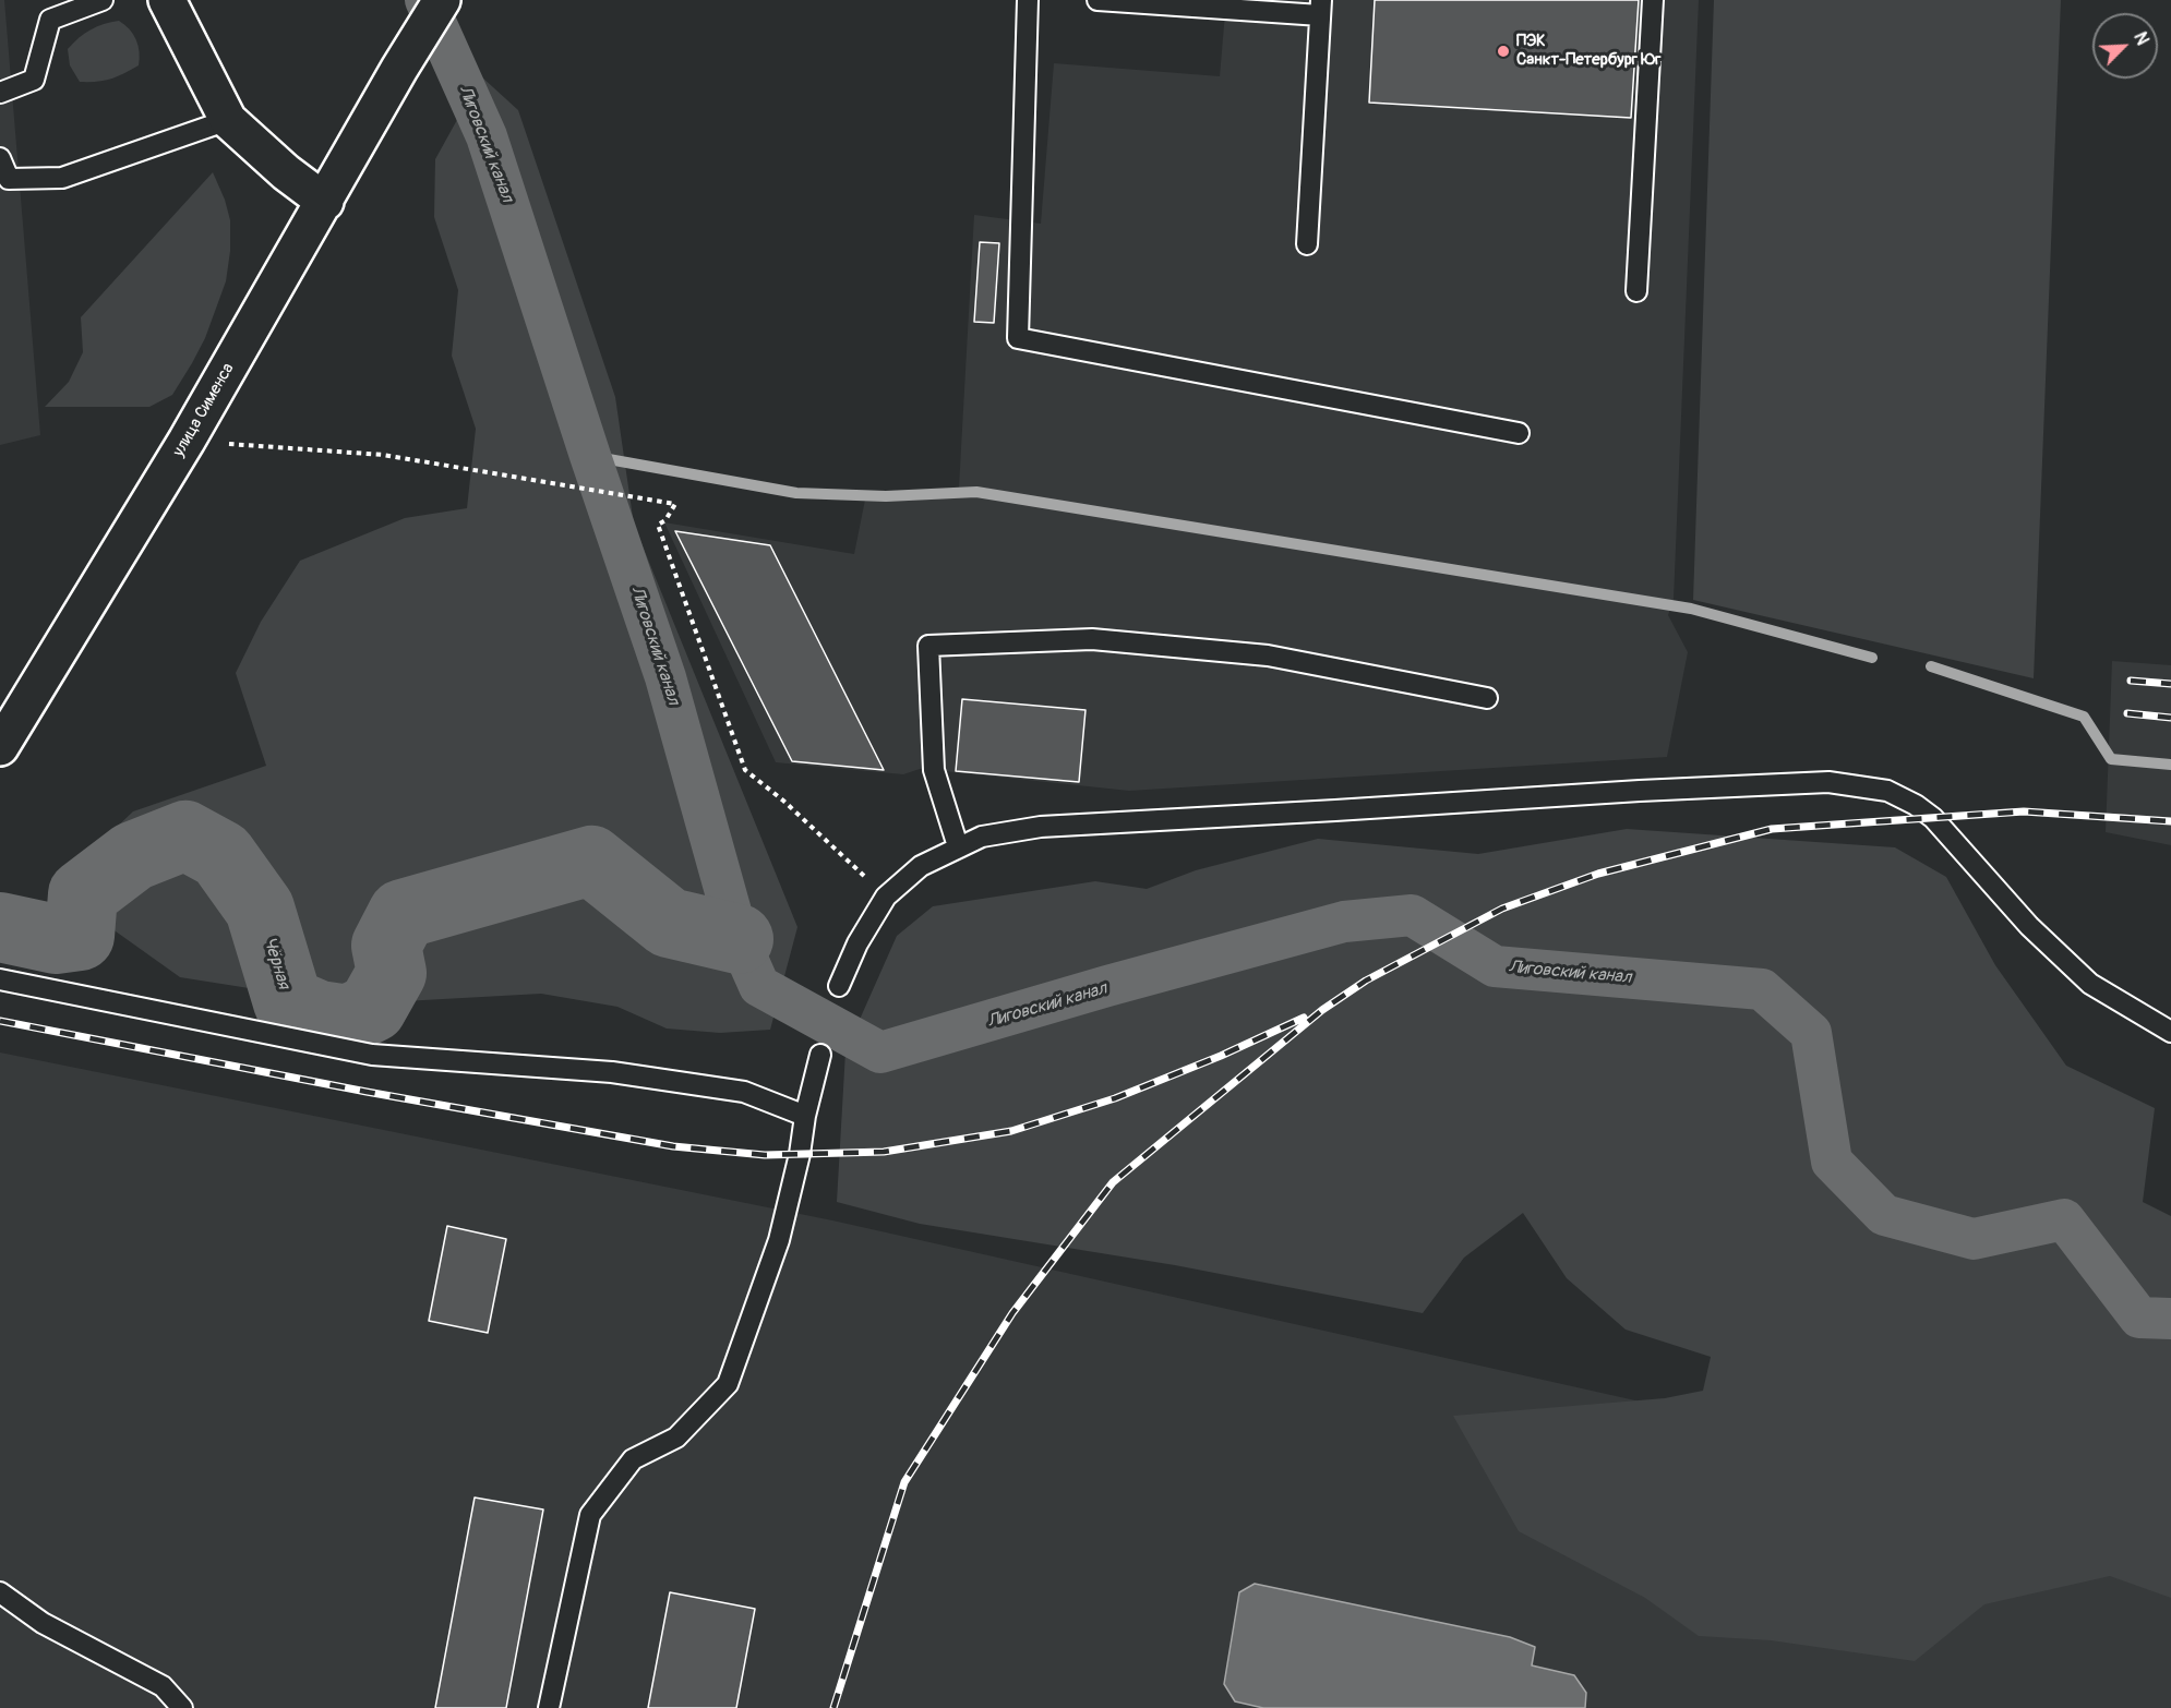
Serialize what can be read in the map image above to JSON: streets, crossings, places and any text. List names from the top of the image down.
{
  "streets": {
    "street": ["улица Сименса"]
  },
  "water": ["Лиговский канал", "Чёрная"],
  "places": ["ПЭК Санкт-Петербург Юг"],
  "north": "top right"
}
